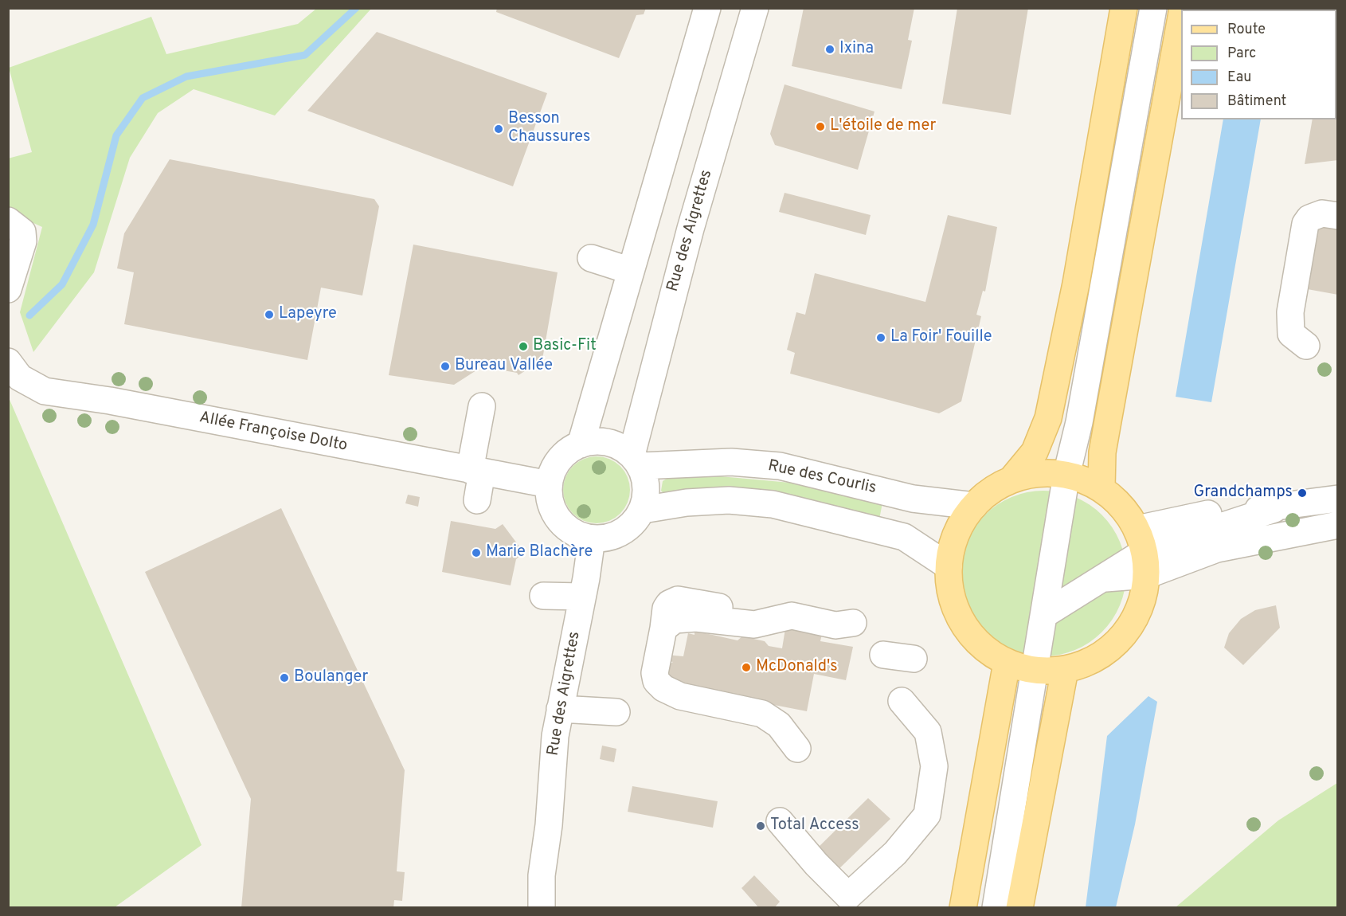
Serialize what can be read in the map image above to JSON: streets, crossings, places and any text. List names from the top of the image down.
{
  "streets": {
    "street": ["Rue des Aigrettes", "Allée Françoise Dolto", "Rue des Courlis"]
  },
  "crossings": [
    ["Rue des Aigrettes", "Allée Françoise Dolto"],
    ["Rue des Aigrettes", "Rue des Courlis"],
    ["Allée Françoise Dolto", "Rue des Courlis"]
  ],
  "places": [
    "Ixina",
    "L'étoile de mer",
    "Besson Chaussures",
    "Lapeyre",
    "La Foir' Fouille",
    "Basic-Fit",
    "Bureau Vallée",
    "Grandchamps",
    "Marie Blachère",
    "McDonald's",
    "Boulanger",
    "Total Access"
  ],
  "legend": [
    "Route",
    "Parc",
    "Eau",
    "Bâtiment"
  ]
}
